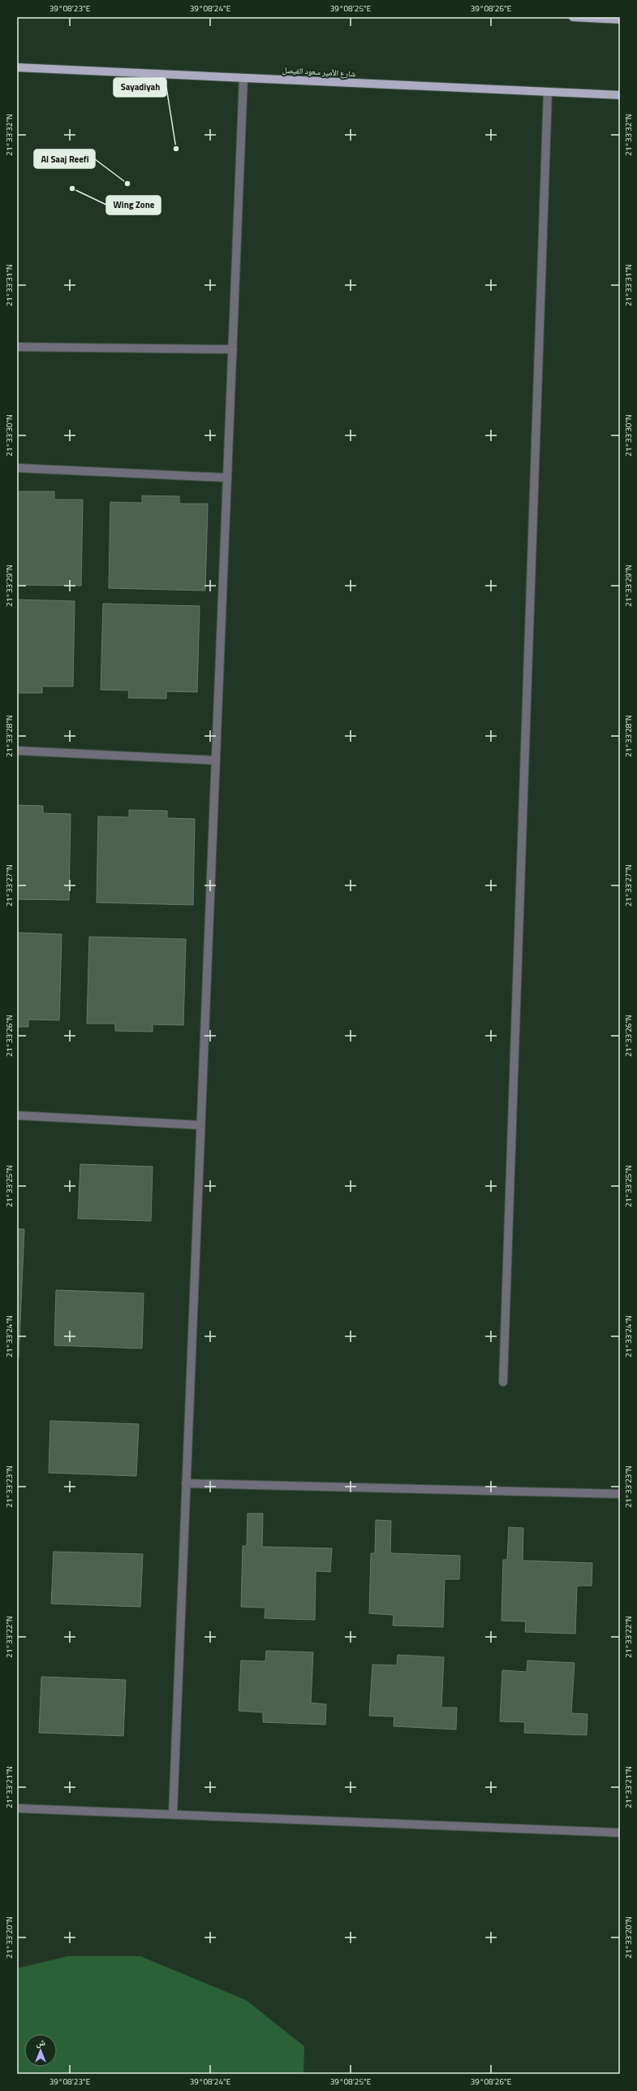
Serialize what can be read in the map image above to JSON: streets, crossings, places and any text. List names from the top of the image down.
{
  "streets": {
    "main road": ["شارع الأمير سعود الفيصل"]
  },
  "places": ["Sayadiyah", "Al Saaj Reefi", "Wing Zone"],
  "north": "top",
  "coordinates": [
    "39°08'23\"E",
    "39°08'24\"E",
    "39°08'25\"E",
    "39°08'26\"E",
    "21°33'32\"N",
    "21°33'31\"N",
    "21°33'30\"N",
    "21°33'29\"N",
    "21°33'28\"N",
    "21°33'27\"N",
    "21°33'26\"N",
    "21°33'25\"N",
    "21°33'24\"N",
    "21°33'23\"N",
    "21°33'22\"N",
    "21°33'21\"N",
    "21°33'20\"N"
  ]
}
